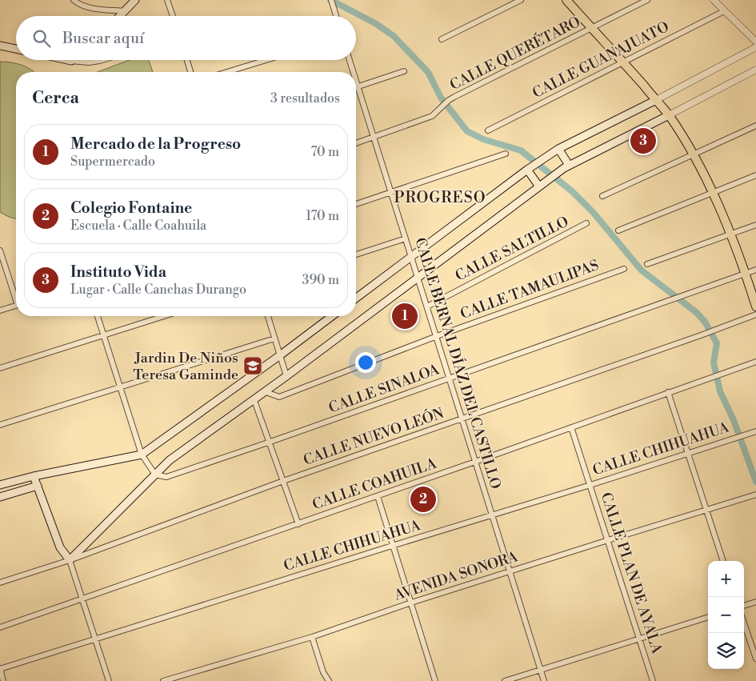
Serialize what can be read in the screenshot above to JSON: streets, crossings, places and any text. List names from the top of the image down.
{
  "streets": {
    "street": [
      "CALLE QUERÉTARO",
      "CALLE GUANAJUATO",
      "CALLE SALTILLO",
      "CALLE TAMAULIPAS",
      "CALLE BERNAL DÍAZ DEL CASTILLO",
      "CALLE SINALOA",
      "CALLE NUEVO LEÓN",
      "CALLE CHIHUAHUA",
      "CALLE COAHUILA",
      "CALLE PLAN DE AYALA",
      "AVENIDA SONORA"
    ]
  },
  "crossings": [
    ["CALLE QUERÉTARO", "CALLE BERNAL DÍAZ DEL CASTILLO"],
    ["CALLE SALTILLO", "CALLE BERNAL DÍAZ DEL CASTILLO"],
    ["CALLE TAMAULIPAS", "CALLE BERNAL DÍAZ DEL CASTILLO"],
    ["CALLE BERNAL DÍAZ DEL CASTILLO", "CALLE SINALOA"],
    ["CALLE BERNAL DÍAZ DEL CASTILLO", "CALLE NUEVO LEÓN"],
    ["CALLE BERNAL DÍAZ DEL CASTILLO", "CALLE CHIHUAHUA"],
    ["CALLE BERNAL DÍAZ DEL CASTILLO", "CALLE COAHUILA"],
    ["CALLE BERNAL DÍAZ DEL CASTILLO", "AVENIDA SONORA"],
    ["CALLE CHIHUAHUA", "CALLE PLAN DE AYALA"],
    ["CALLE COAHUILA", "CALLE PLAN DE AYALA"],
    ["CALLE PLAN DE AYALA", "AVENIDA SONORA"]
  ],
  "districts": ["PROGRESO"],
  "places": {
    "school or university": ["Jardin De Niños Teresa Gaminde"]
  },
  "page": {
    "search": "Buscar aquí",
    "heading": ["Cerca", "3 resultados"],
    "list": [
      {
        "mark": "1",
        "name": "Mercado de la Progreso",
        "note": "Supermercado",
        "value": "70 m"
      },
      {
        "mark": "2",
        "name": "Colegio Fontaine",
        "note": "Escuela · Calle Coahuila",
        "value": "170 m"
      },
      {
        "mark": "3",
        "name": "Instituto Vida",
        "note": "Lugar · Calle Canchas Durango",
        "value": "390 m"
      }
    ],
    "pins": ["3", "1", "2"],
    "map_buttons": ["+", "−"]
  }
}
